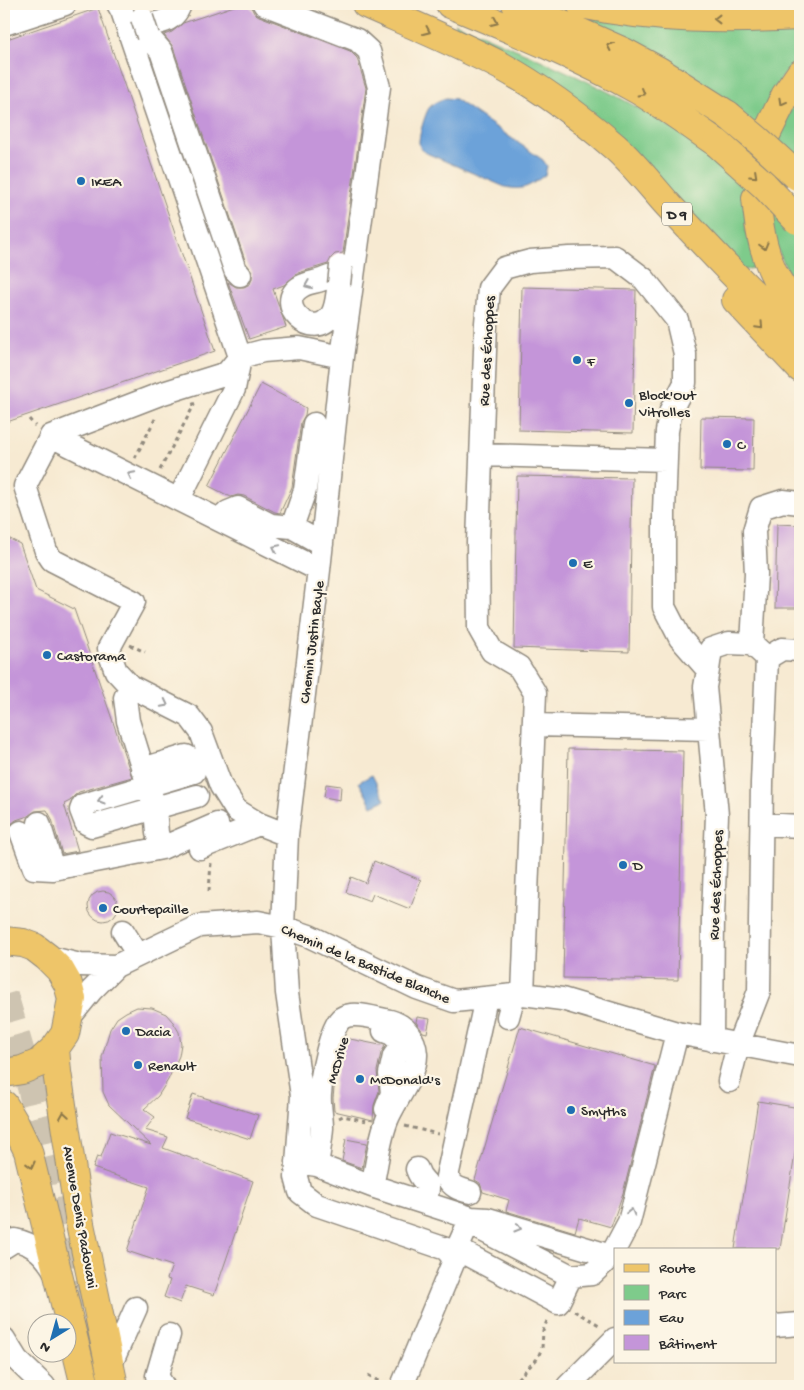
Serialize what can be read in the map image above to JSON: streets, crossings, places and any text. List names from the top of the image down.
{
  "streets": {
    "main road": ["D 9", "Avenue Denis Padovani"],
    "street": [
      "Rue des Échoppes",
      "Chemin Justin Bayle",
      "Chemin de la Bastide Blanche",
      "McDrive"
    ]
  },
  "crossings": [
    ["Rue des Échoppes", "Chemin de la Bastide Blanche"],
    ["Chemin Justin Bayle", "Chemin de la Bastide Blanche"]
  ],
  "places": [
    "IKEA",
    "F",
    "Block'Out Vitrolles",
    "C",
    "E",
    "Castorama",
    "D",
    "Courtepaille",
    "Dacia",
    "Renault",
    "McDonald's",
    "Smyths"
  ],
  "legend": [
    "Route",
    "Parc",
    "Eau",
    "Bâtiment"
  ],
  "north": "bottom left"
}
